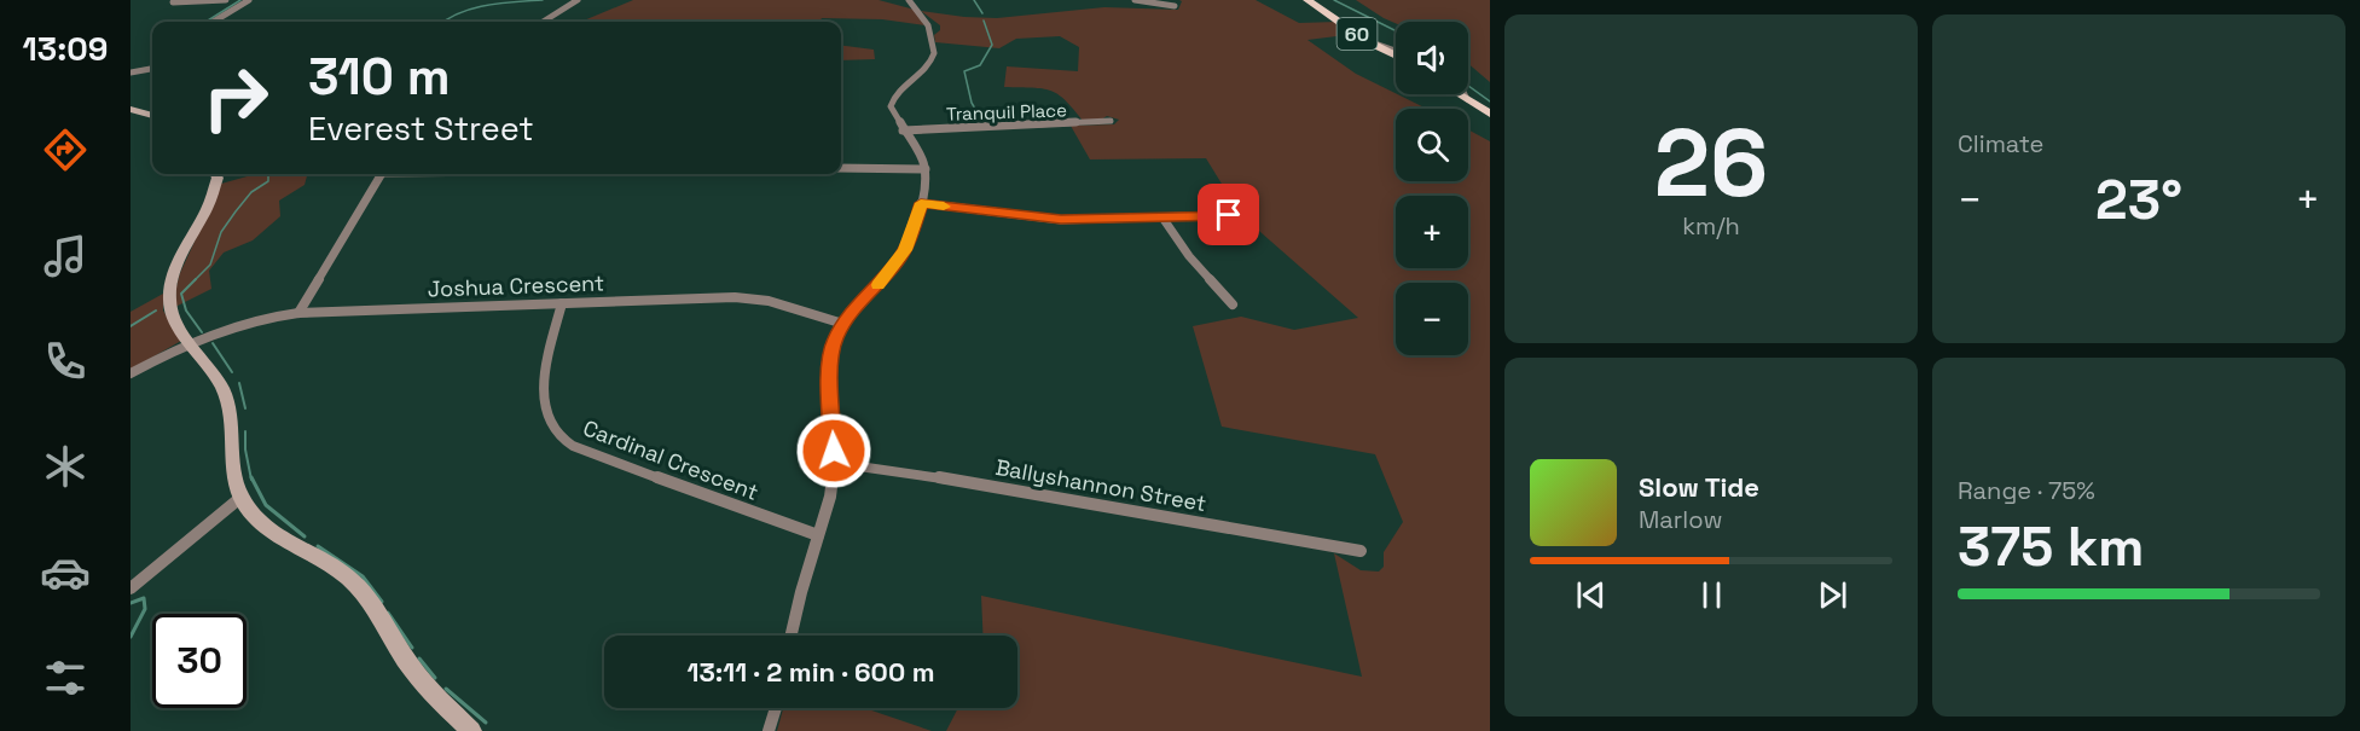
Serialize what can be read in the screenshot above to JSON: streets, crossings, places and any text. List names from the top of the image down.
{
  "streets": {
    "main road": ["60"],
    "street": [
      "Tranquil Place",
      "Joshua Crescent",
      "Cardinal Crescent",
      "Ballyshannon Street"
    ]
  },
  "crossings": [
    ["Joshua Crescent", "Cardinal Crescent"]
  ],
  "page": {
    "tabs": "13:09",
    "tile": [
      ["26", "km/h"],
      "Climate",
      ["Range · 75%", "375 km"]
    ],
    "map_buttons": ["+", "−"],
    "turn": ["310 m", "Everest Street"],
    "heat": ["−", "23°", "+"],
    "song": ["Slow Tide", "Marlow"],
    "limit": "30",
    "trip": "13:11 · 2 min · 600 m"
  }
}
